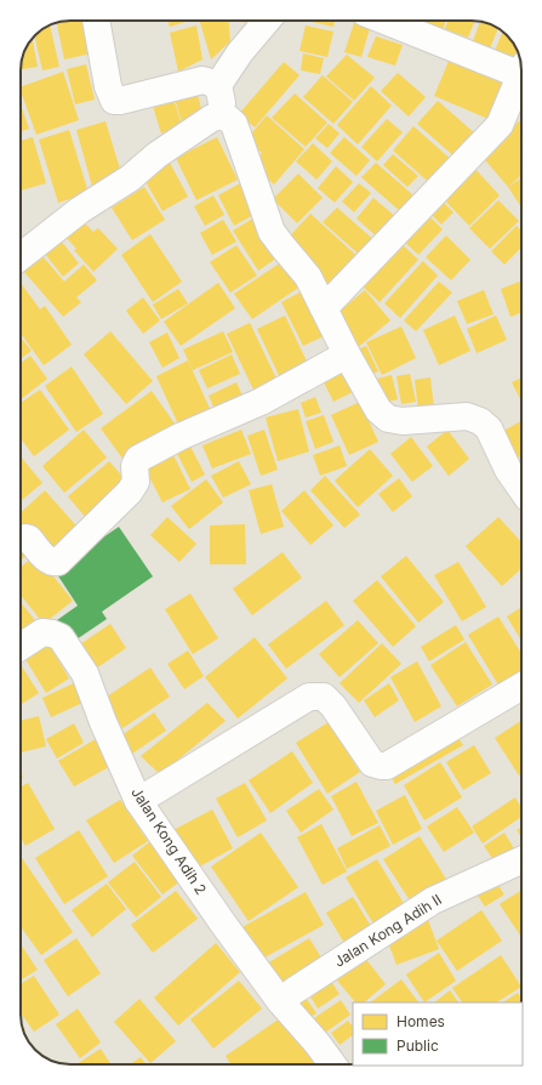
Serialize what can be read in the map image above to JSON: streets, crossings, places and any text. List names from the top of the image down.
{
  "streets": {
    "street": ["Jalan Kong Adih 2", "Jalan Kong Adih II"]
  },
  "crossings": [
    ["Jalan Kong Adih 2", "Jalan Kong Adih II"]
  ],
  "legend": ["Homes", "Public"]
}
